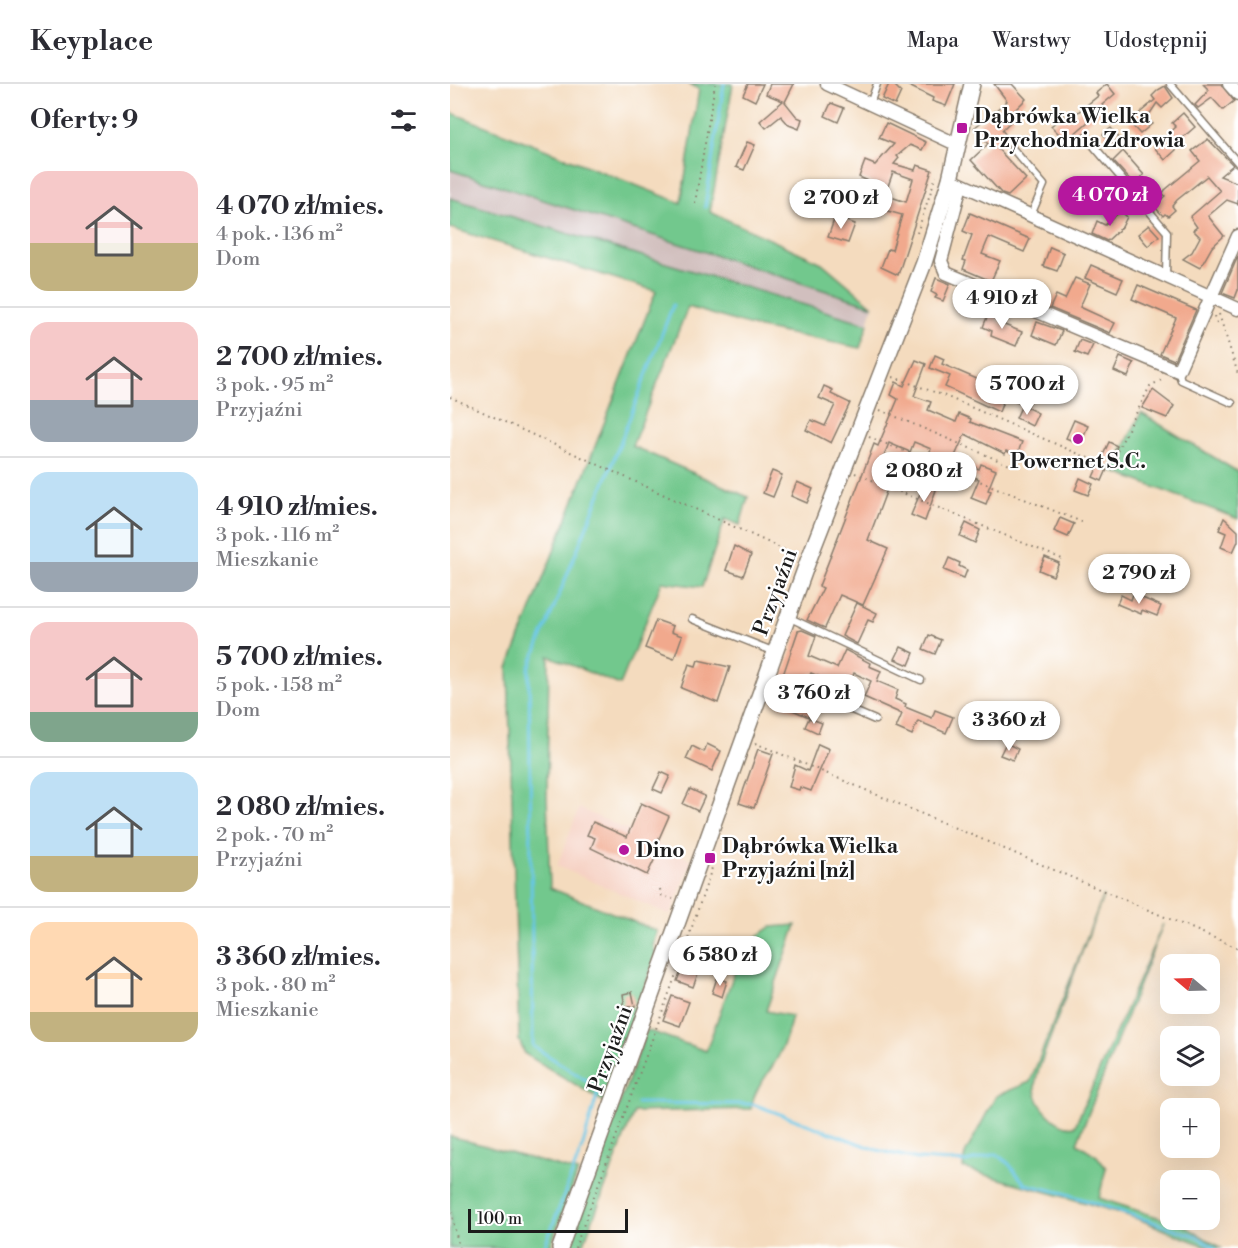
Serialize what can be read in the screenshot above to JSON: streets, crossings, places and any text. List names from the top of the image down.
{
  "streets": {
    "street": ["Przyjaźni"]
  },
  "places": {
    "transit": ["Dąbrówka Wielka Przychodnia Zdrowia", "Dąbrówka Wielka Przyjaźni [nż]"],
    "other": ["Powernet S.C.", "Dino"]
  },
  "scale_bar": "100 m",
  "north": "left",
  "page": {
    "header": "Keyplace",
    "nav": ["Mapa", "Warstwy", "Udostępnij"],
    "heading": "Oferty: 9",
    "list": [
      {
        "name": "4 070 zł/mies.",
        "note": "4 pok. · 136 m² · Dom"
      },
      {
        "name": "2 700 zł/mies.",
        "note": "3 pok. · 95 m² · Przyjaźni"
      },
      {
        "name": "4 910 zł/mies.",
        "note": "3 pok. · 116 m² · Mieszkanie"
      },
      {
        "name": "5 700 zł/mies.",
        "note": "5 pok. · 158 m² · Dom"
      },
      {
        "name": "2 080 zł/mies.",
        "note": "2 pok. · 70 m² · Przyjaźni"
      },
      {
        "name": "3 360 zł/mies.",
        "note": "3 pok. · 80 m² · Mieszkanie"
      }
    ],
    "price": [
      "4 070 zł",
      "2 700 zł",
      "4 910 zł",
      "5 700 zł",
      "2 080 zł",
      "2 790 zł",
      "3 760 zł",
      "3 360 zł",
      "6 580 zł"
    ],
    "map_buttons": ["+", "−"],
    "scale": "100 m"
  }
}
